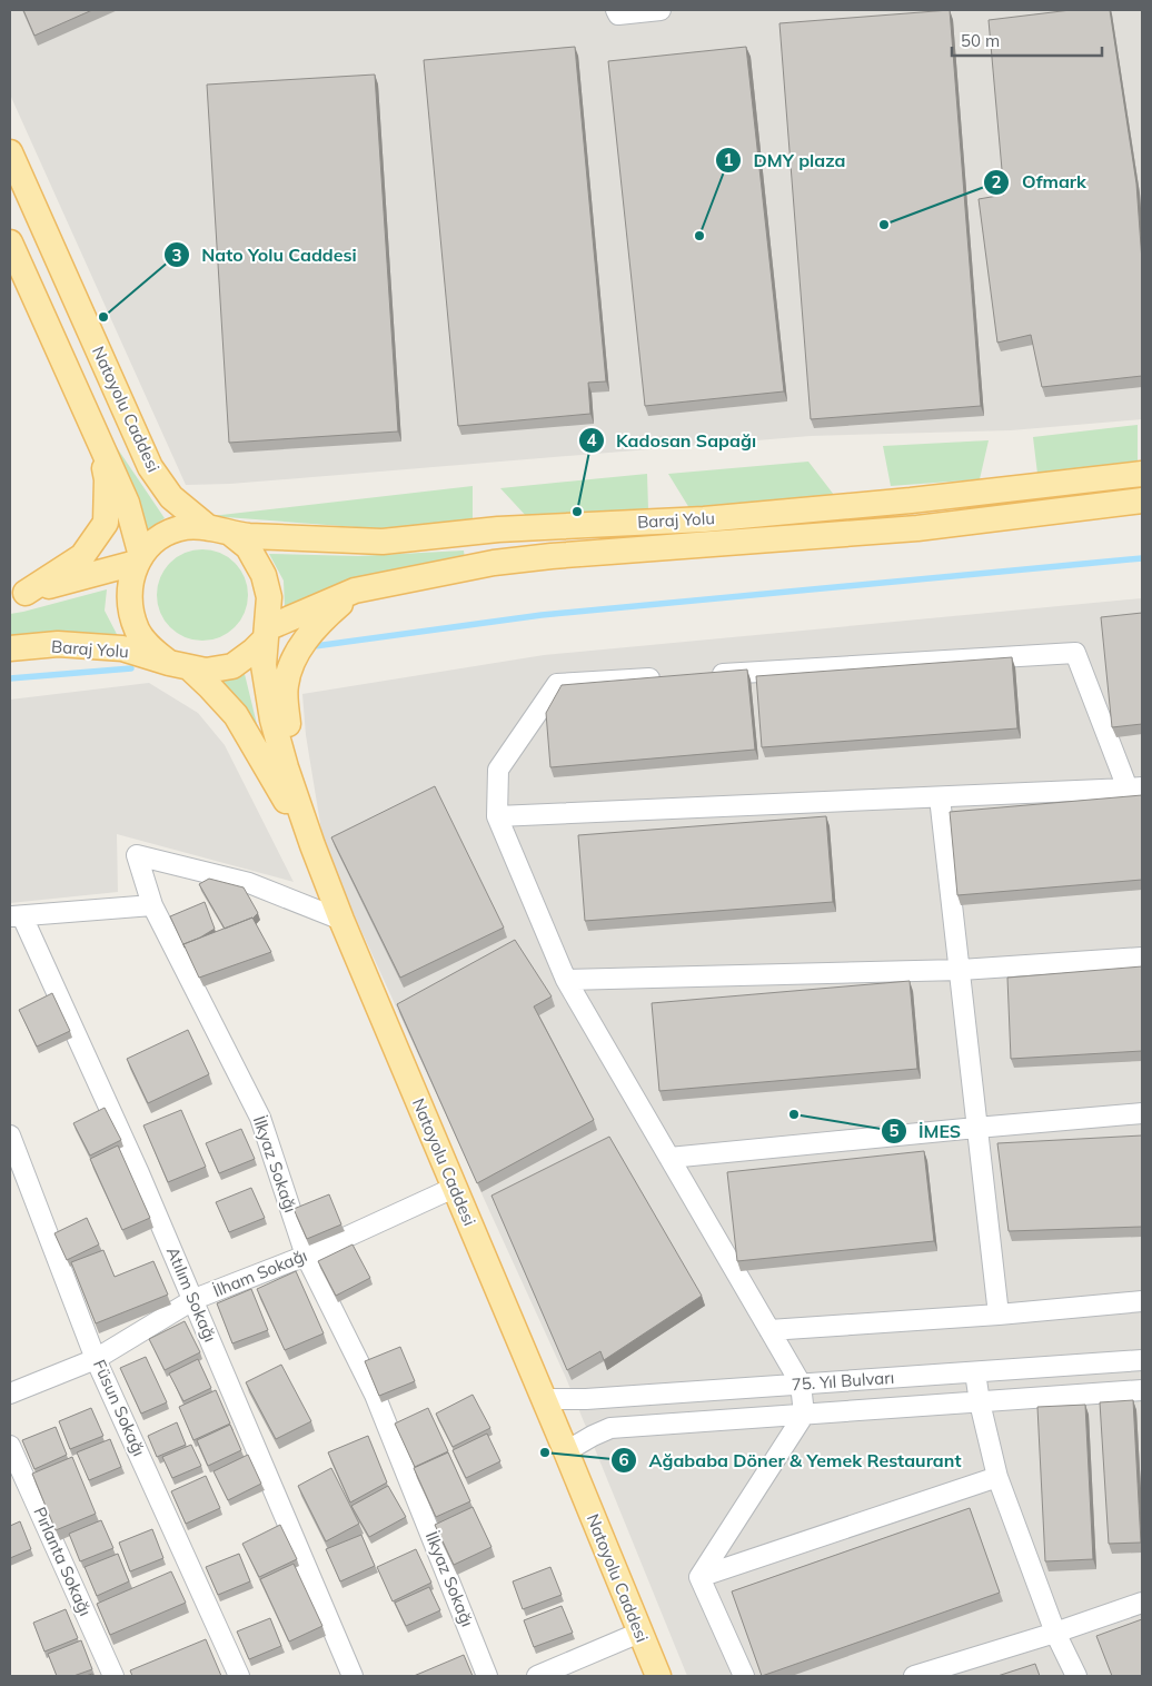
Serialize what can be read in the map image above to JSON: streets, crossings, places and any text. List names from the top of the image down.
{
  "streets": {
    "main road": ["Natoyolu Caddesi", "Baraj Yolu"],
    "street": [
      "İlkyaz Sokağı",
      "İlham Sokağı",
      "Atılım Sokağı",
      "75. Yıl Bulvarı",
      "Füsun Sokağı",
      "Pırlanta Sokağı"
    ]
  },
  "crossings": [
    ["Natoyolu Caddesi", "Baraj Yolu"],
    ["Natoyolu Caddesi", "İlkyaz Sokağı"],
    ["Natoyolu Caddesi", "İlham Sokağı"],
    ["Natoyolu Caddesi", "75. Yıl Bulvarı"],
    ["İlkyaz Sokağı", "İlham Sokağı"],
    ["İlham Sokağı", "Atılım Sokağı"],
    ["İlham Sokağı", "Füsun Sokağı"]
  ],
  "places": [
    "Ofmark",
    "DMY plaza",
    "Nato Yolu Caddesi",
    "Kadosan Sapağı",
    "İMES",
    "Ağababa Döner & Yemek Restaurant"
  ],
  "scale_bar": "50 m"
}
